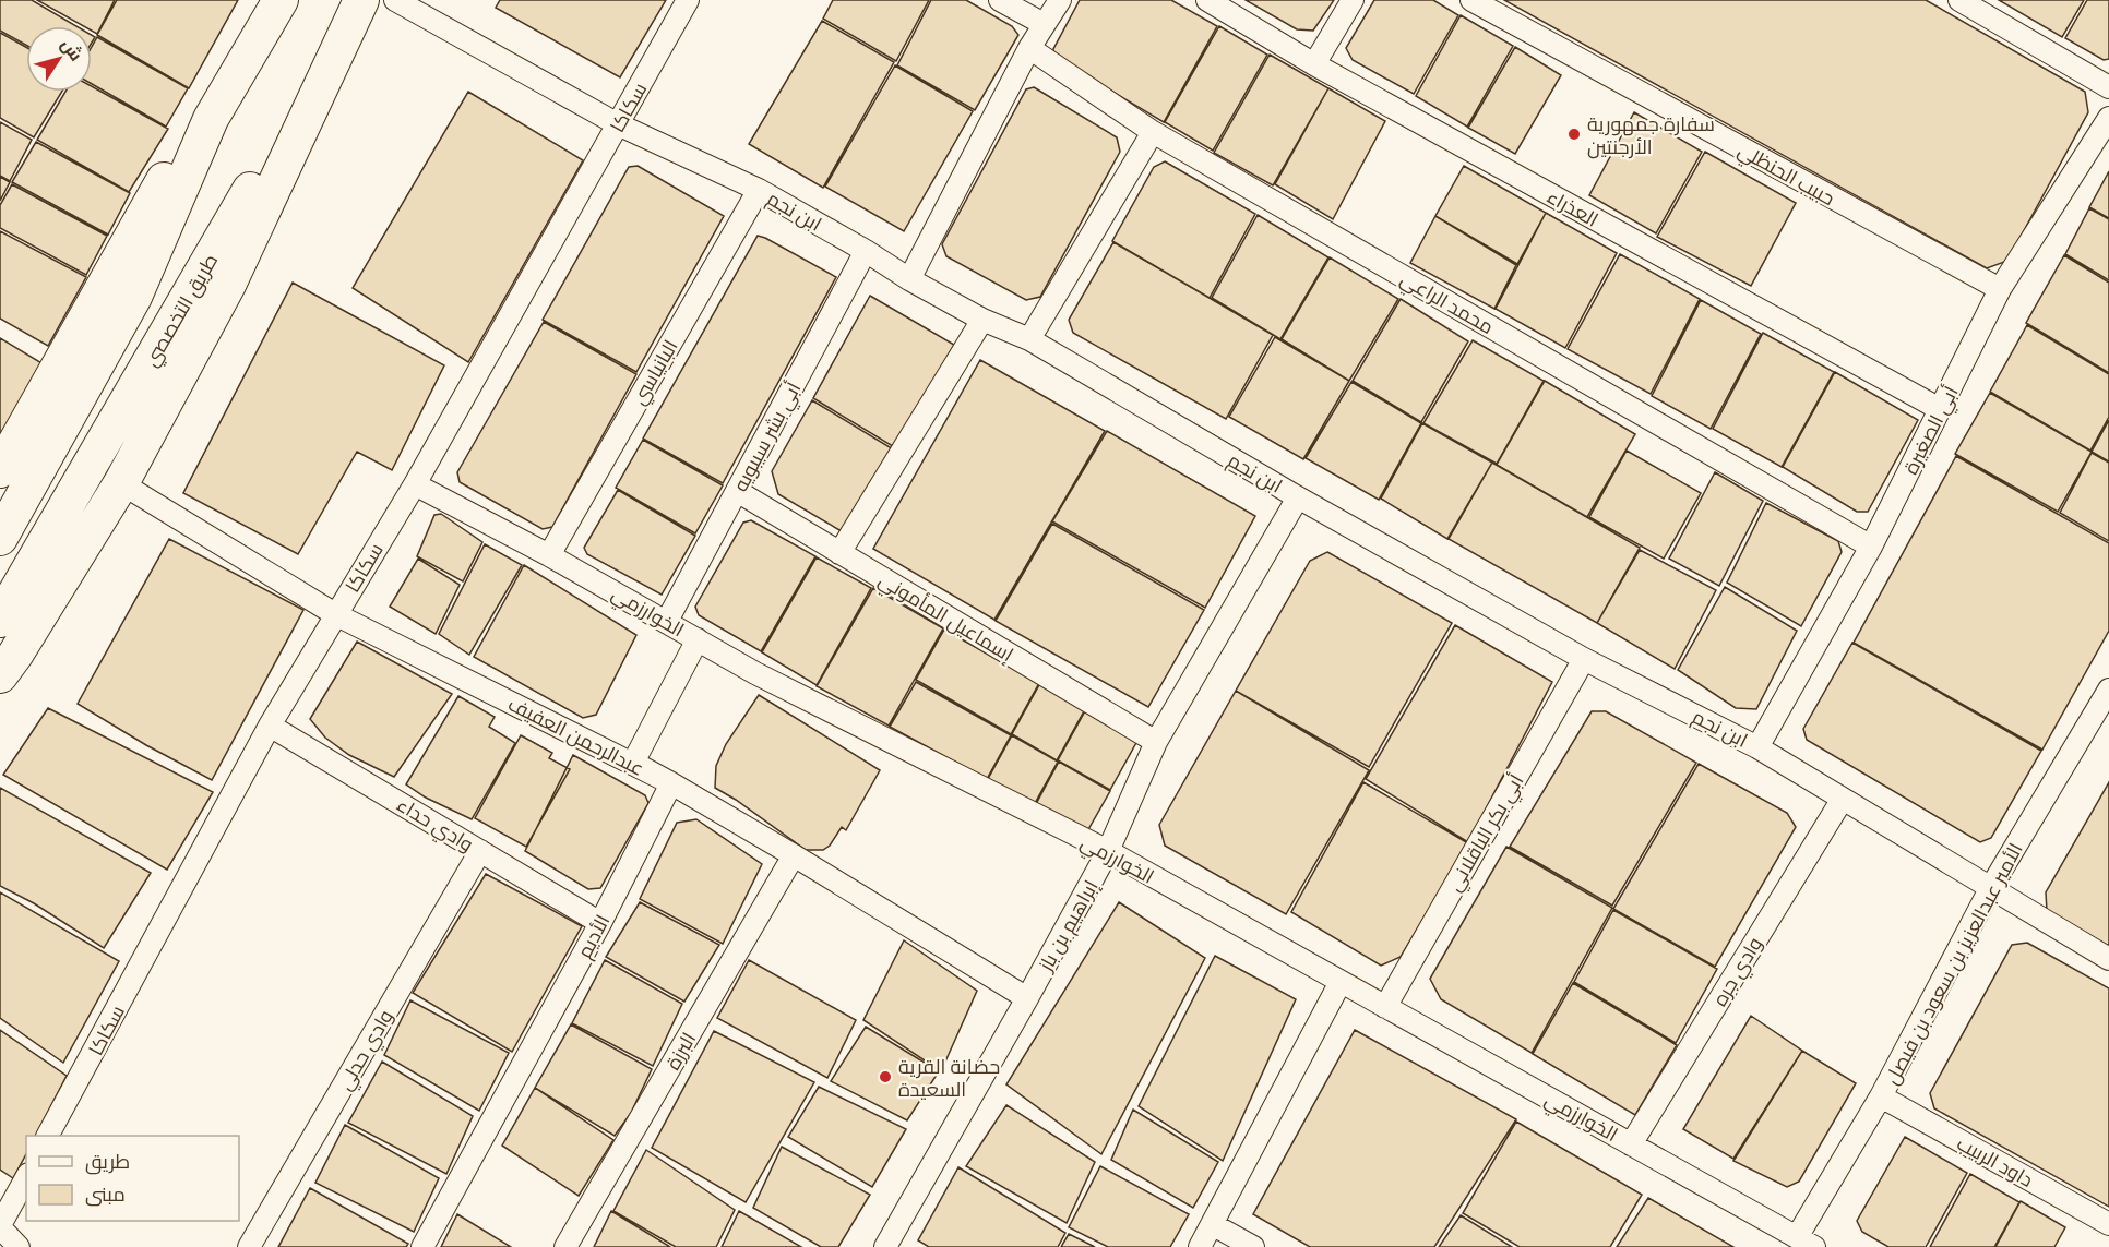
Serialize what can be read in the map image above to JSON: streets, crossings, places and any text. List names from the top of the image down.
{
  "streets": {
    "main road": ["طريق التخصصي"],
    "street": [
      "سكاكا",
      "حبيب الحنظلي",
      "العذراء",
      "ابن نجم",
      "محمد الراعي",
      "البانياسي",
      "أبي الصغيرة",
      "أبي بشر سيبويه",
      "الخوارزمي",
      "إسماعيل المأموني",
      "عبدالرحمن العفيف",
      "وادي حداء",
      "أبي بكر الباقلاني",
      "إبراهيم بن باز",
      "الأديم",
      "الأمير عبدالعزيز بن سعود بن فيصل",
      "وادي جره",
      "وادي حدلي",
      "البرزة",
      "داود الربيب"
    ]
  },
  "crossings": [
    ["سكاكا", "ابن نجم"],
    ["سكاكا", "الخوارزمي"],
    ["سكاكا", "عبدالرحمن العفيف"],
    ["سكاكا", "وادي حداء"],
    ["حبيب الحنظلي", "أبي الصغيرة"],
    ["العذراء", "أبي الصغيرة"],
    ["ابن نجم", "البانياسي"],
    ["ابن نجم", "أبي الصغيرة"],
    ["ابن نجم", "أبي بشر سيبويه"],
    ["ابن نجم", "أبي بكر الباقلاني"],
    ["ابن نجم", "إبراهيم بن باز"],
    ["ابن نجم", "الأمير عبدالعزيز بن سعود بن فيصل"],
    ["ابن نجم", "وادي جره"],
    ["محمد الراعي", "أبي الصغيرة"],
    ["البانياسي", "الخوارزمي"],
    ["أبي بشر سيبويه", "الخوارزمي"],
    ["أبي بشر سيبويه", "إسماعيل المأموني"],
    ["الخوارزمي", "أبي بكر الباقلاني"],
    ["الخوارزمي", "إبراهيم بن باز"],
    ["الخوارزمي", "الأمير عبدالعزيز بن سعود بن فيصل"],
    ["الخوارزمي", "وادي جره"],
    ["إسماعيل المأموني", "إبراهيم بن باز"],
    ["عبدالرحمن العفيف", "إبراهيم بن باز"],
    ["عبدالرحمن العفيف", "الأديم"],
    ["عبدالرحمن العفيف", "البرزة"],
    ["وادي حداء", "الأديم"],
    ["وادي حداء", "وادي حدلي"],
    ["الأمير عبدالعزيز بن سعود بن فيصل", "داود الربيب"]
  ],
  "places": ["سفارة جمهورية الأرجنتين", "حضانة القرية السعيدة"],
  "legend": ["طريق", "مبنى"],
  "north": "top right"
}
